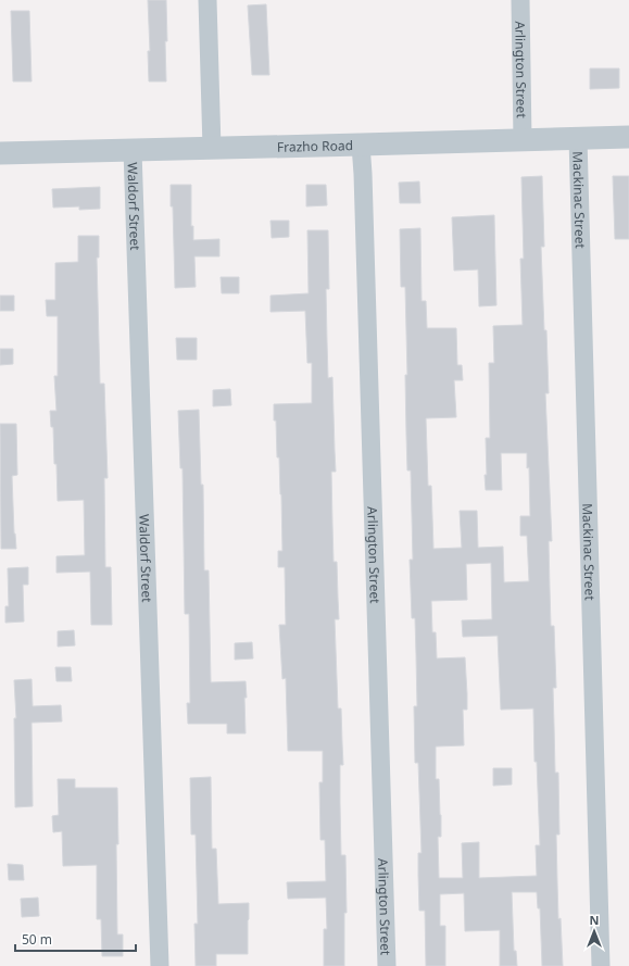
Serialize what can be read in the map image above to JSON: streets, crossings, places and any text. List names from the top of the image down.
{
  "streets": {
    "street": [
      "Arlington Street",
      "Frazho Road",
      "Mackinac Street",
      "Waldorf Street"
    ]
  },
  "crossings": [
    ["Arlington Street", "Frazho Road"],
    ["Frazho Road", "Mackinac Street"],
    ["Frazho Road", "Waldorf Street"]
  ],
  "scale_bar": "50 m",
  "north": "top"
}
